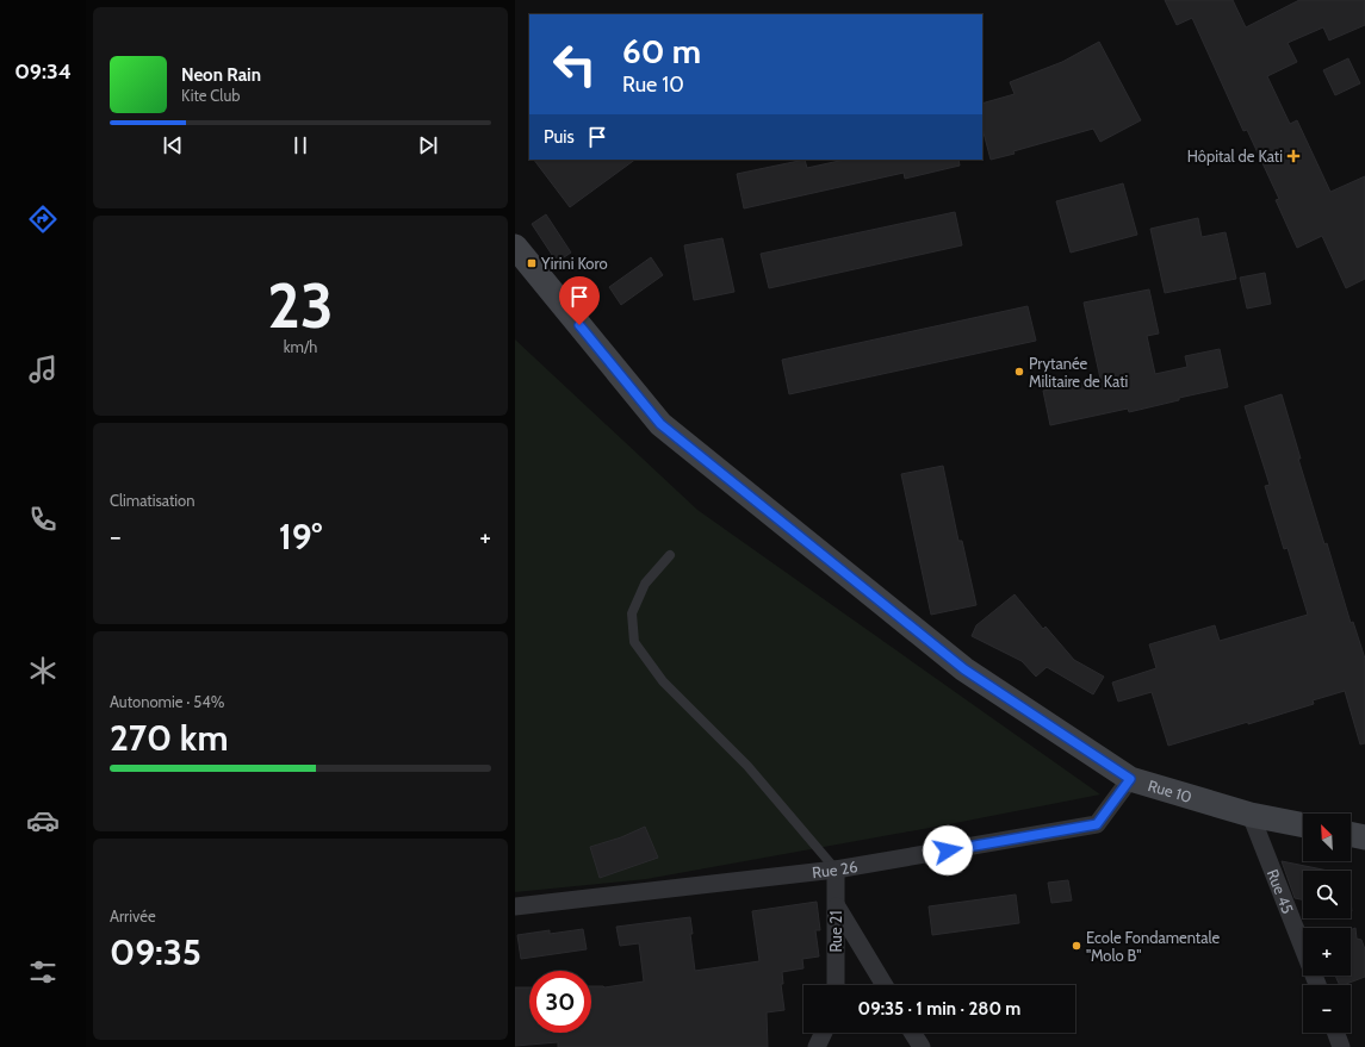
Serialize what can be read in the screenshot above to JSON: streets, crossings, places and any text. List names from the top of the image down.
{
  "streets": {
    "main road": ["Rue 10"],
    "street": ["Rue 26", "Rue 45", "Rue 21"]
  },
  "crossings": [
    ["Rue 10", "Rue 26"],
    ["Rue 10", "Rue 45"],
    ["Rue 26", "Rue 21"]
  ],
  "places": {
    "health": ["Hôpital de Kati"],
    "transit": ["Yirini Koro"],
    "other": ["Prytanée Militaire de Kati", "Ecole Fondamentale \"Molo B\""]
  },
  "north": "top left",
  "page": {
    "tabs": "09:34",
    "turn": ["60 m", "Rue 10"],
    "song": ["Neon Rain", "Kite Club"],
    "then": "Puis",
    "tile": [
      ["23", "km/h"],
      "Climatisation",
      ["Autonomie · 54%", "270 km"],
      ["Arrivée", "09:35"]
    ],
    "heat": ["−", "19°", "+"],
    "map_buttons": ["+", "−"],
    "limit": "30",
    "trip": "09:35 · 1 min · 280 m"
  }
}
